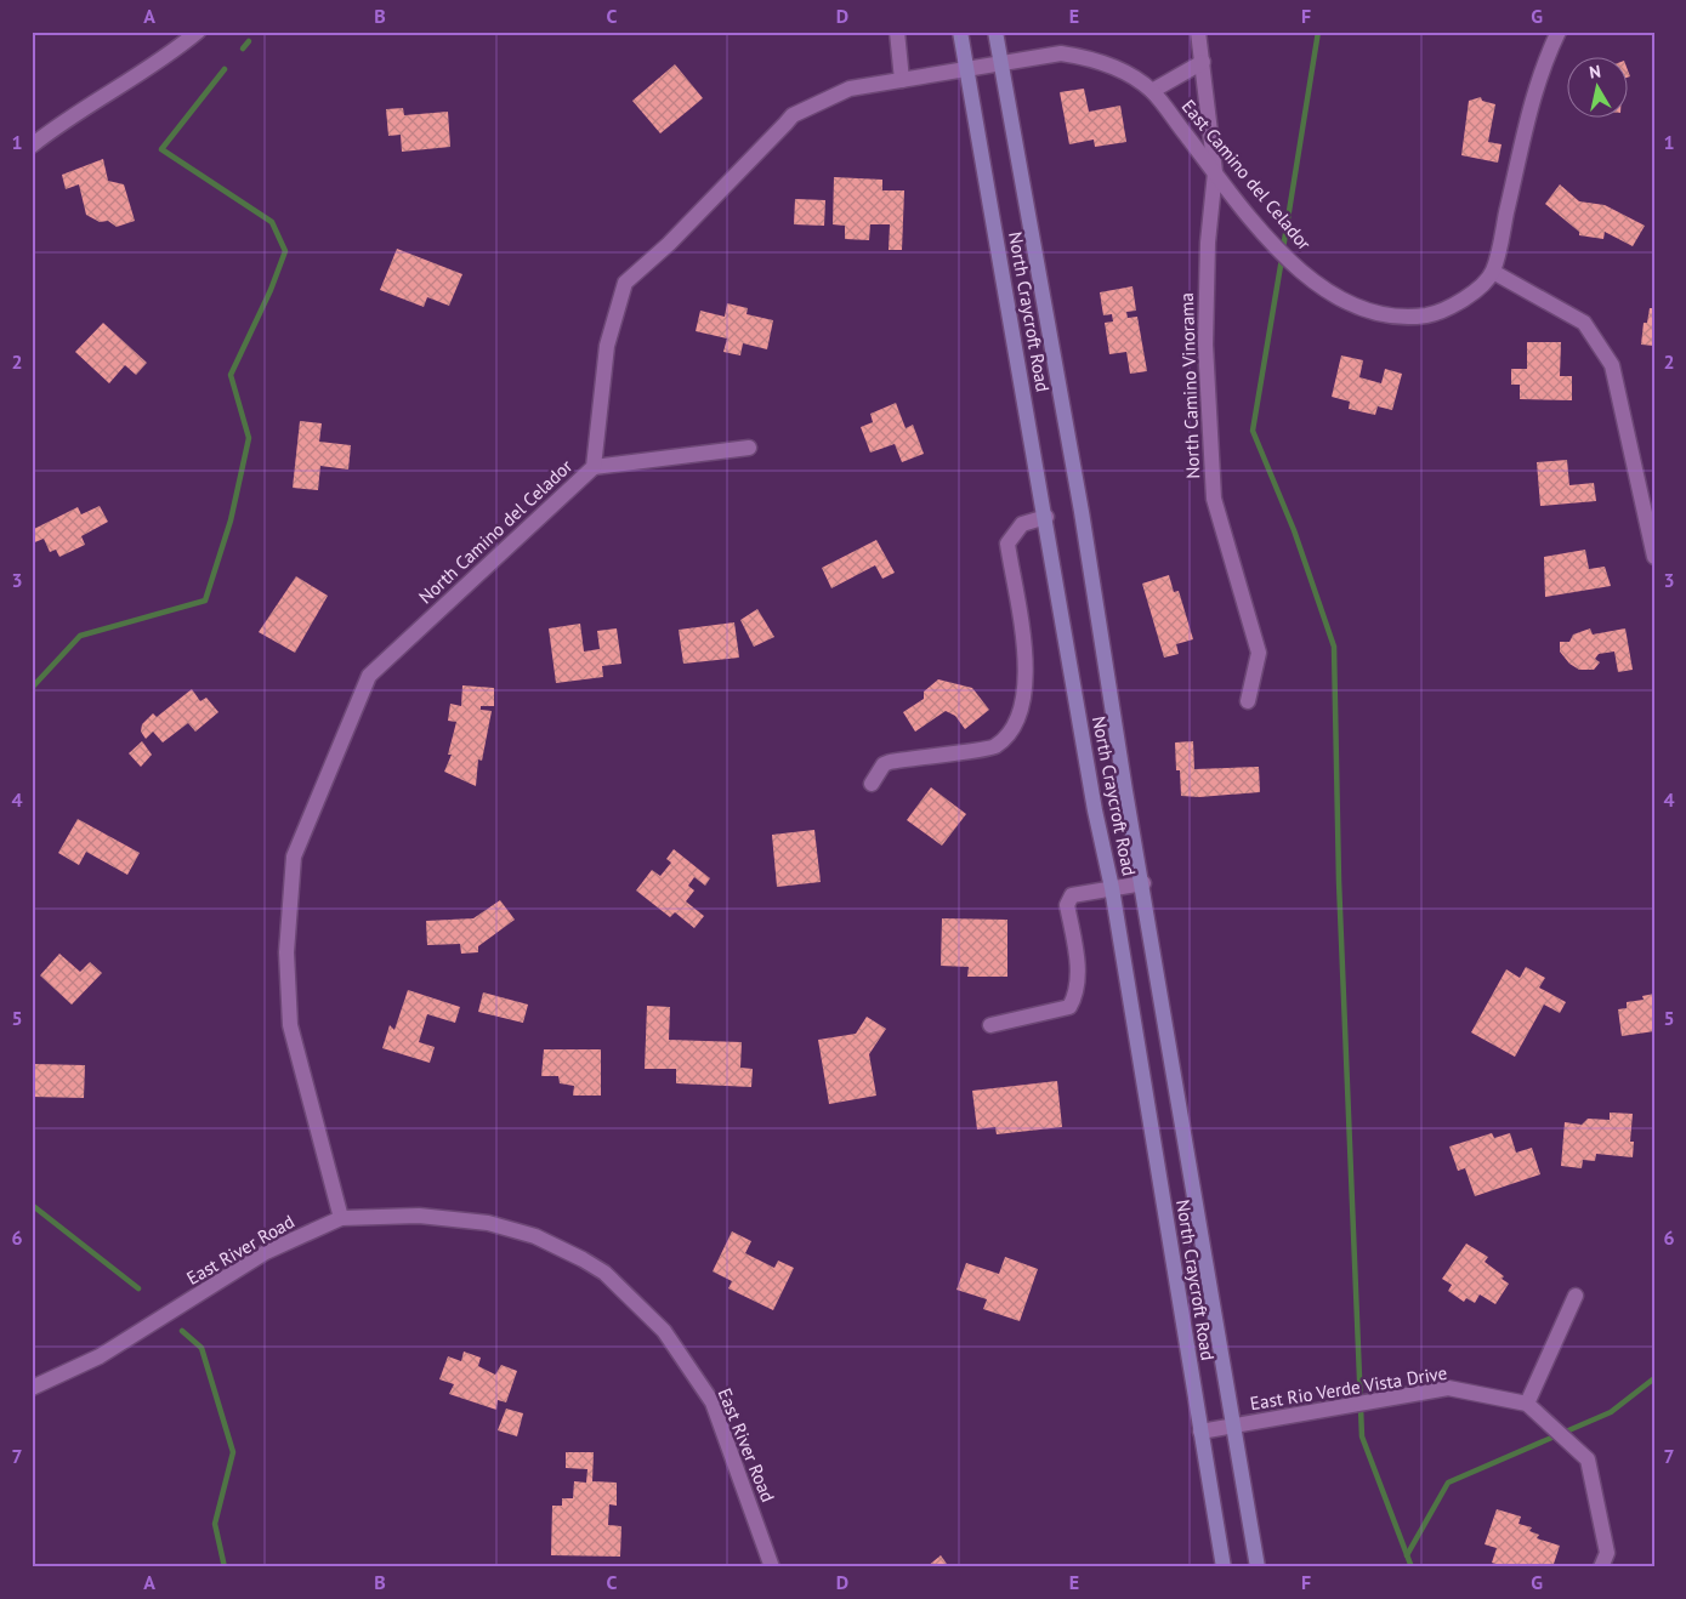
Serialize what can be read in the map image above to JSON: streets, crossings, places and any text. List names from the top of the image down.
{
  "streets": {
    "main road": ["North Craycroft Road"],
    "street": [
      "East Camino del Celador",
      "North Camino Vinorama",
      "North Camino del Celador",
      "East River Road",
      "East Rio Verde Vista Drive"
    ]
  },
  "crossings": [
    ["East Camino del Celador", "North Craycroft Road"],
    ["East Camino del Celador", "North Camino Vinorama"],
    ["East Camino del Celador", "North Camino del Celador"],
    ["North Craycroft Road", "North Camino del Celador"],
    ["North Craycroft Road", "East Rio Verde Vista Drive"],
    ["North Camino del Celador", "East River Road"]
  ],
  "north": "top",
  "grid": {
    "columns": [
      "A",
      "B",
      "C",
      "D",
      "E",
      "F",
      "G"
    ],
    "rows": [
      "1",
      "2",
      "3",
      "4",
      "5",
      "6",
      "7"
    ]
  }
}
